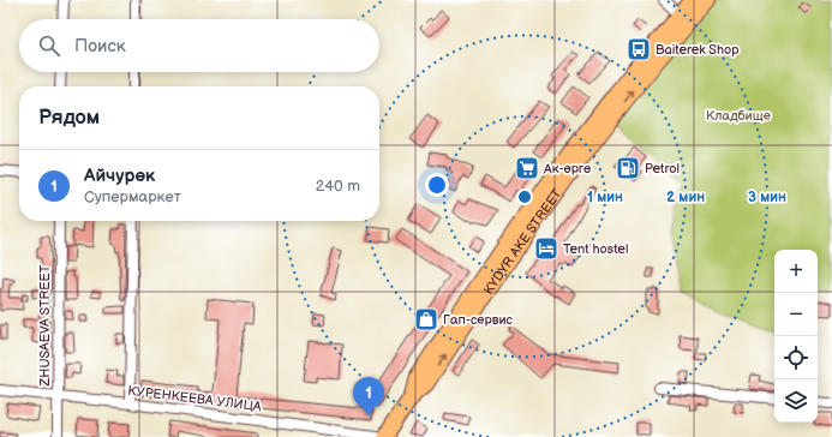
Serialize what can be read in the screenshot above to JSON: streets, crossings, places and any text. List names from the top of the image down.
{
  "streets": {
    "highway": ["KYDYR AKE STREET"],
    "street": ["ZHUSAEVA STREET", "КУРЕНКЕЕВА УЛИЦА"]
  },
  "crossings": [
    ["KYDYR AKE STREET", "КУРЕНКЕЕВА УЛИЦА"],
    ["ZHUSAEVA STREET", "КУРЕНКЕЕВА УЛИЦА"]
  ],
  "parks": ["Кладбище"],
  "places": {
    "bus stop": ["Baiterek Shop"],
    "supermarket": ["Ак-өргө"],
    "fuel station": ["Petrol"],
    "hotel": ["Tent hostel"],
    "shop": ["Гап-сервис"]
  },
  "page": {
    "search": "Поиск",
    "heading": "Рядом",
    "list": [
      {
        "mark": "1",
        "name": "Айчурөк",
        "note": "Супермаркет",
        "value": "240 m"
      }
    ],
    "map_buttons": ["+", "−"],
    "pins": "1"
  },
  "rings": ["1 мин", "2 мин", "3 мин"]
}
